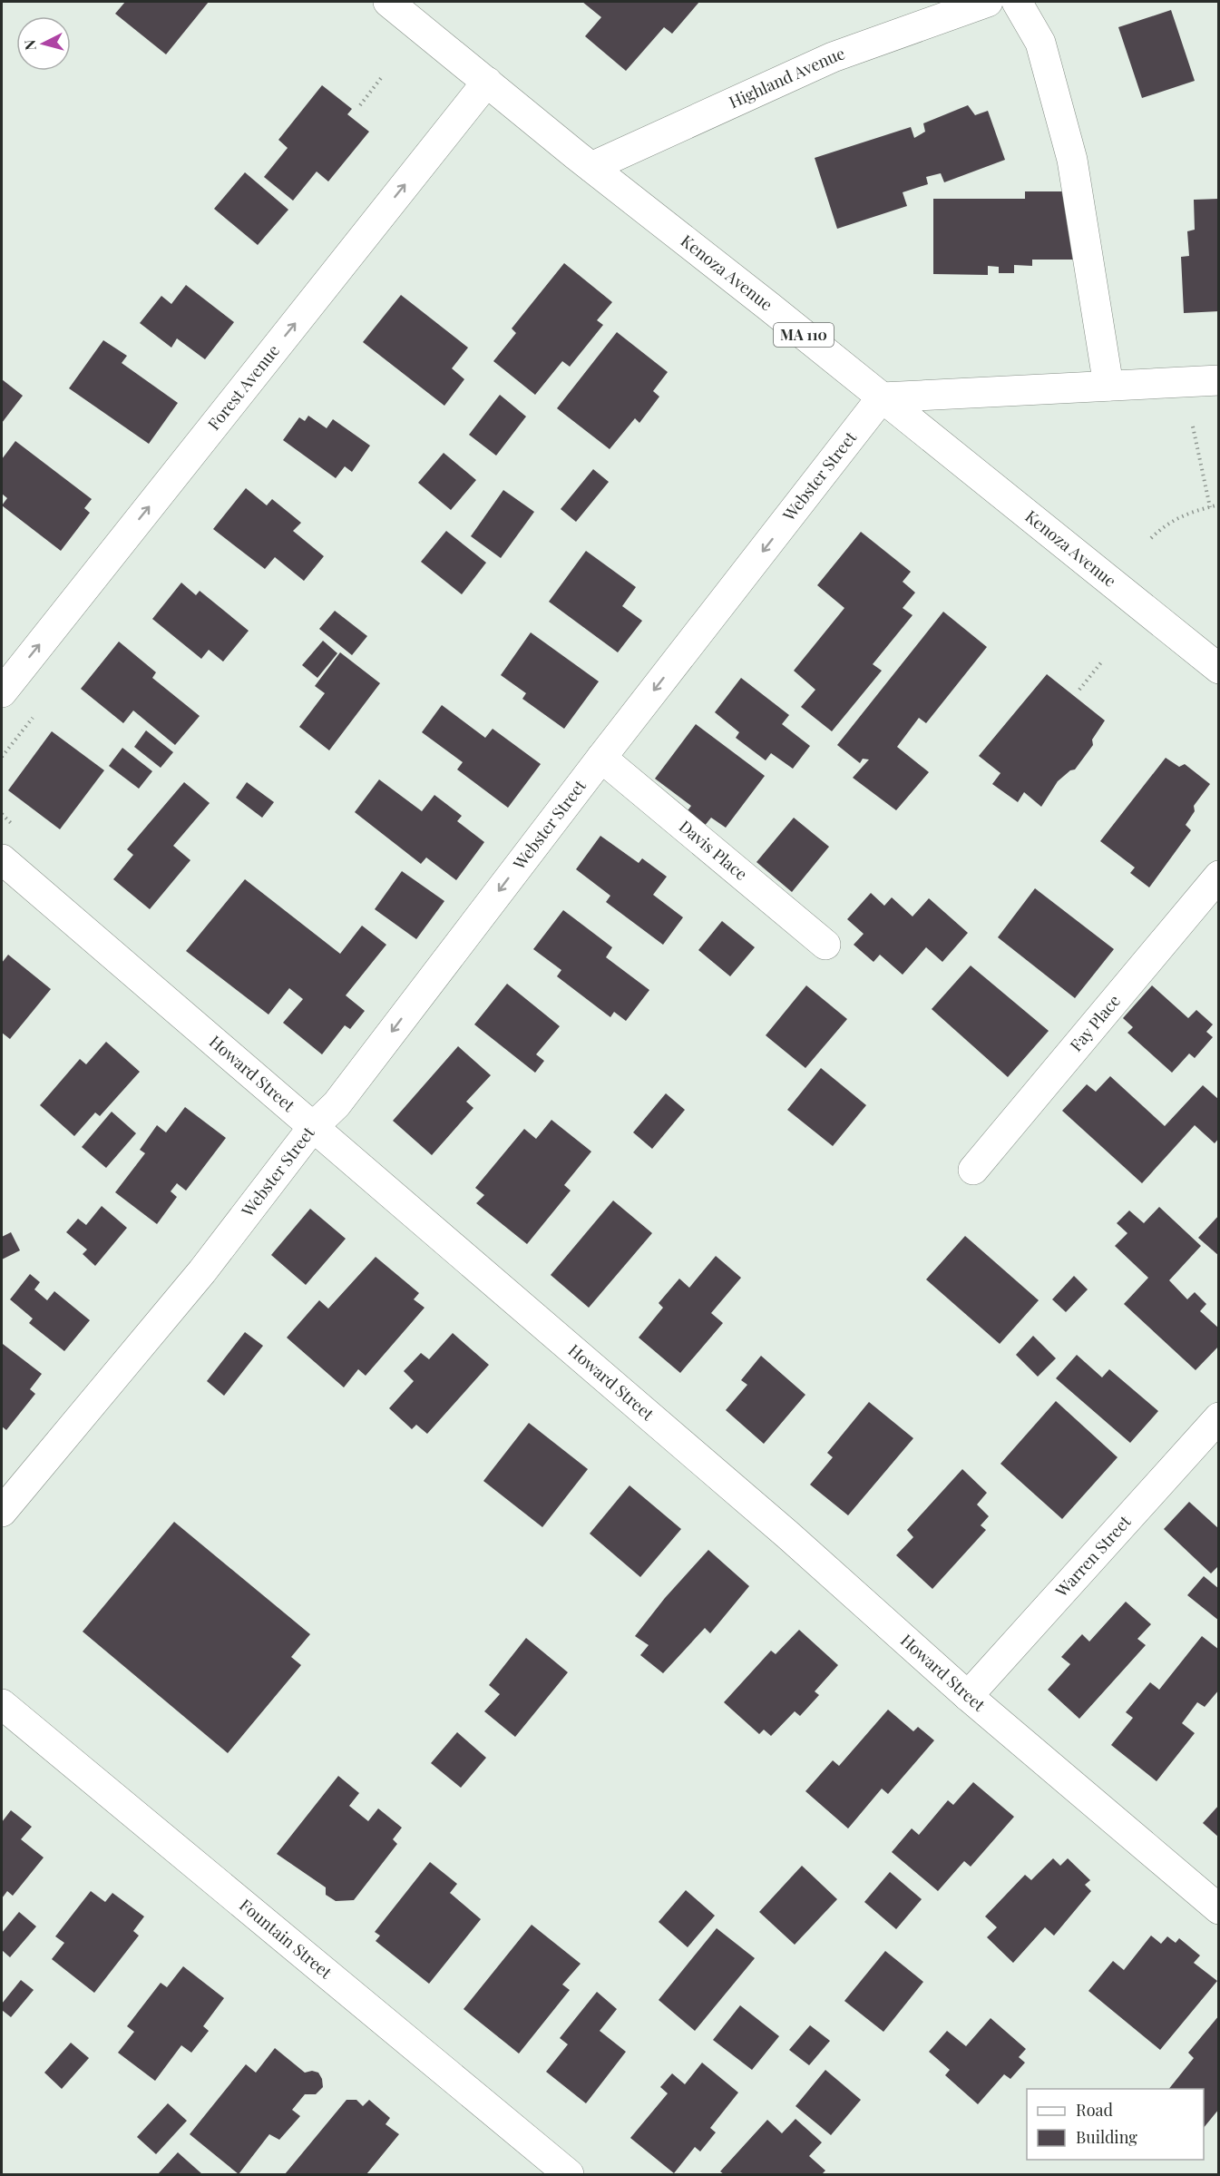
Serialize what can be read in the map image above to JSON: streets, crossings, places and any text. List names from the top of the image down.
{
  "streets": {
    "street": [
      "Highland Avenue",
      "Kenoza Avenue",
      "MA 110",
      "Forest Avenue",
      "Webster Street",
      "Davis Place",
      "Fay Place",
      "Howard Street",
      "Warren Street",
      "Fountain Street"
    ]
  },
  "crossings": [
    ["Highland Avenue", "Kenoza Avenue"],
    ["Kenoza Avenue", "Forest Avenue"],
    ["Kenoza Avenue", "Webster Street"],
    ["Webster Street", "Davis Place"],
    ["Webster Street", "Howard Street"],
    ["Howard Street", "Warren Street"]
  ],
  "one_way": ["Forest Avenue", "Webster Street"],
  "legend": ["Road", "Building"],
  "north": "left"
}
